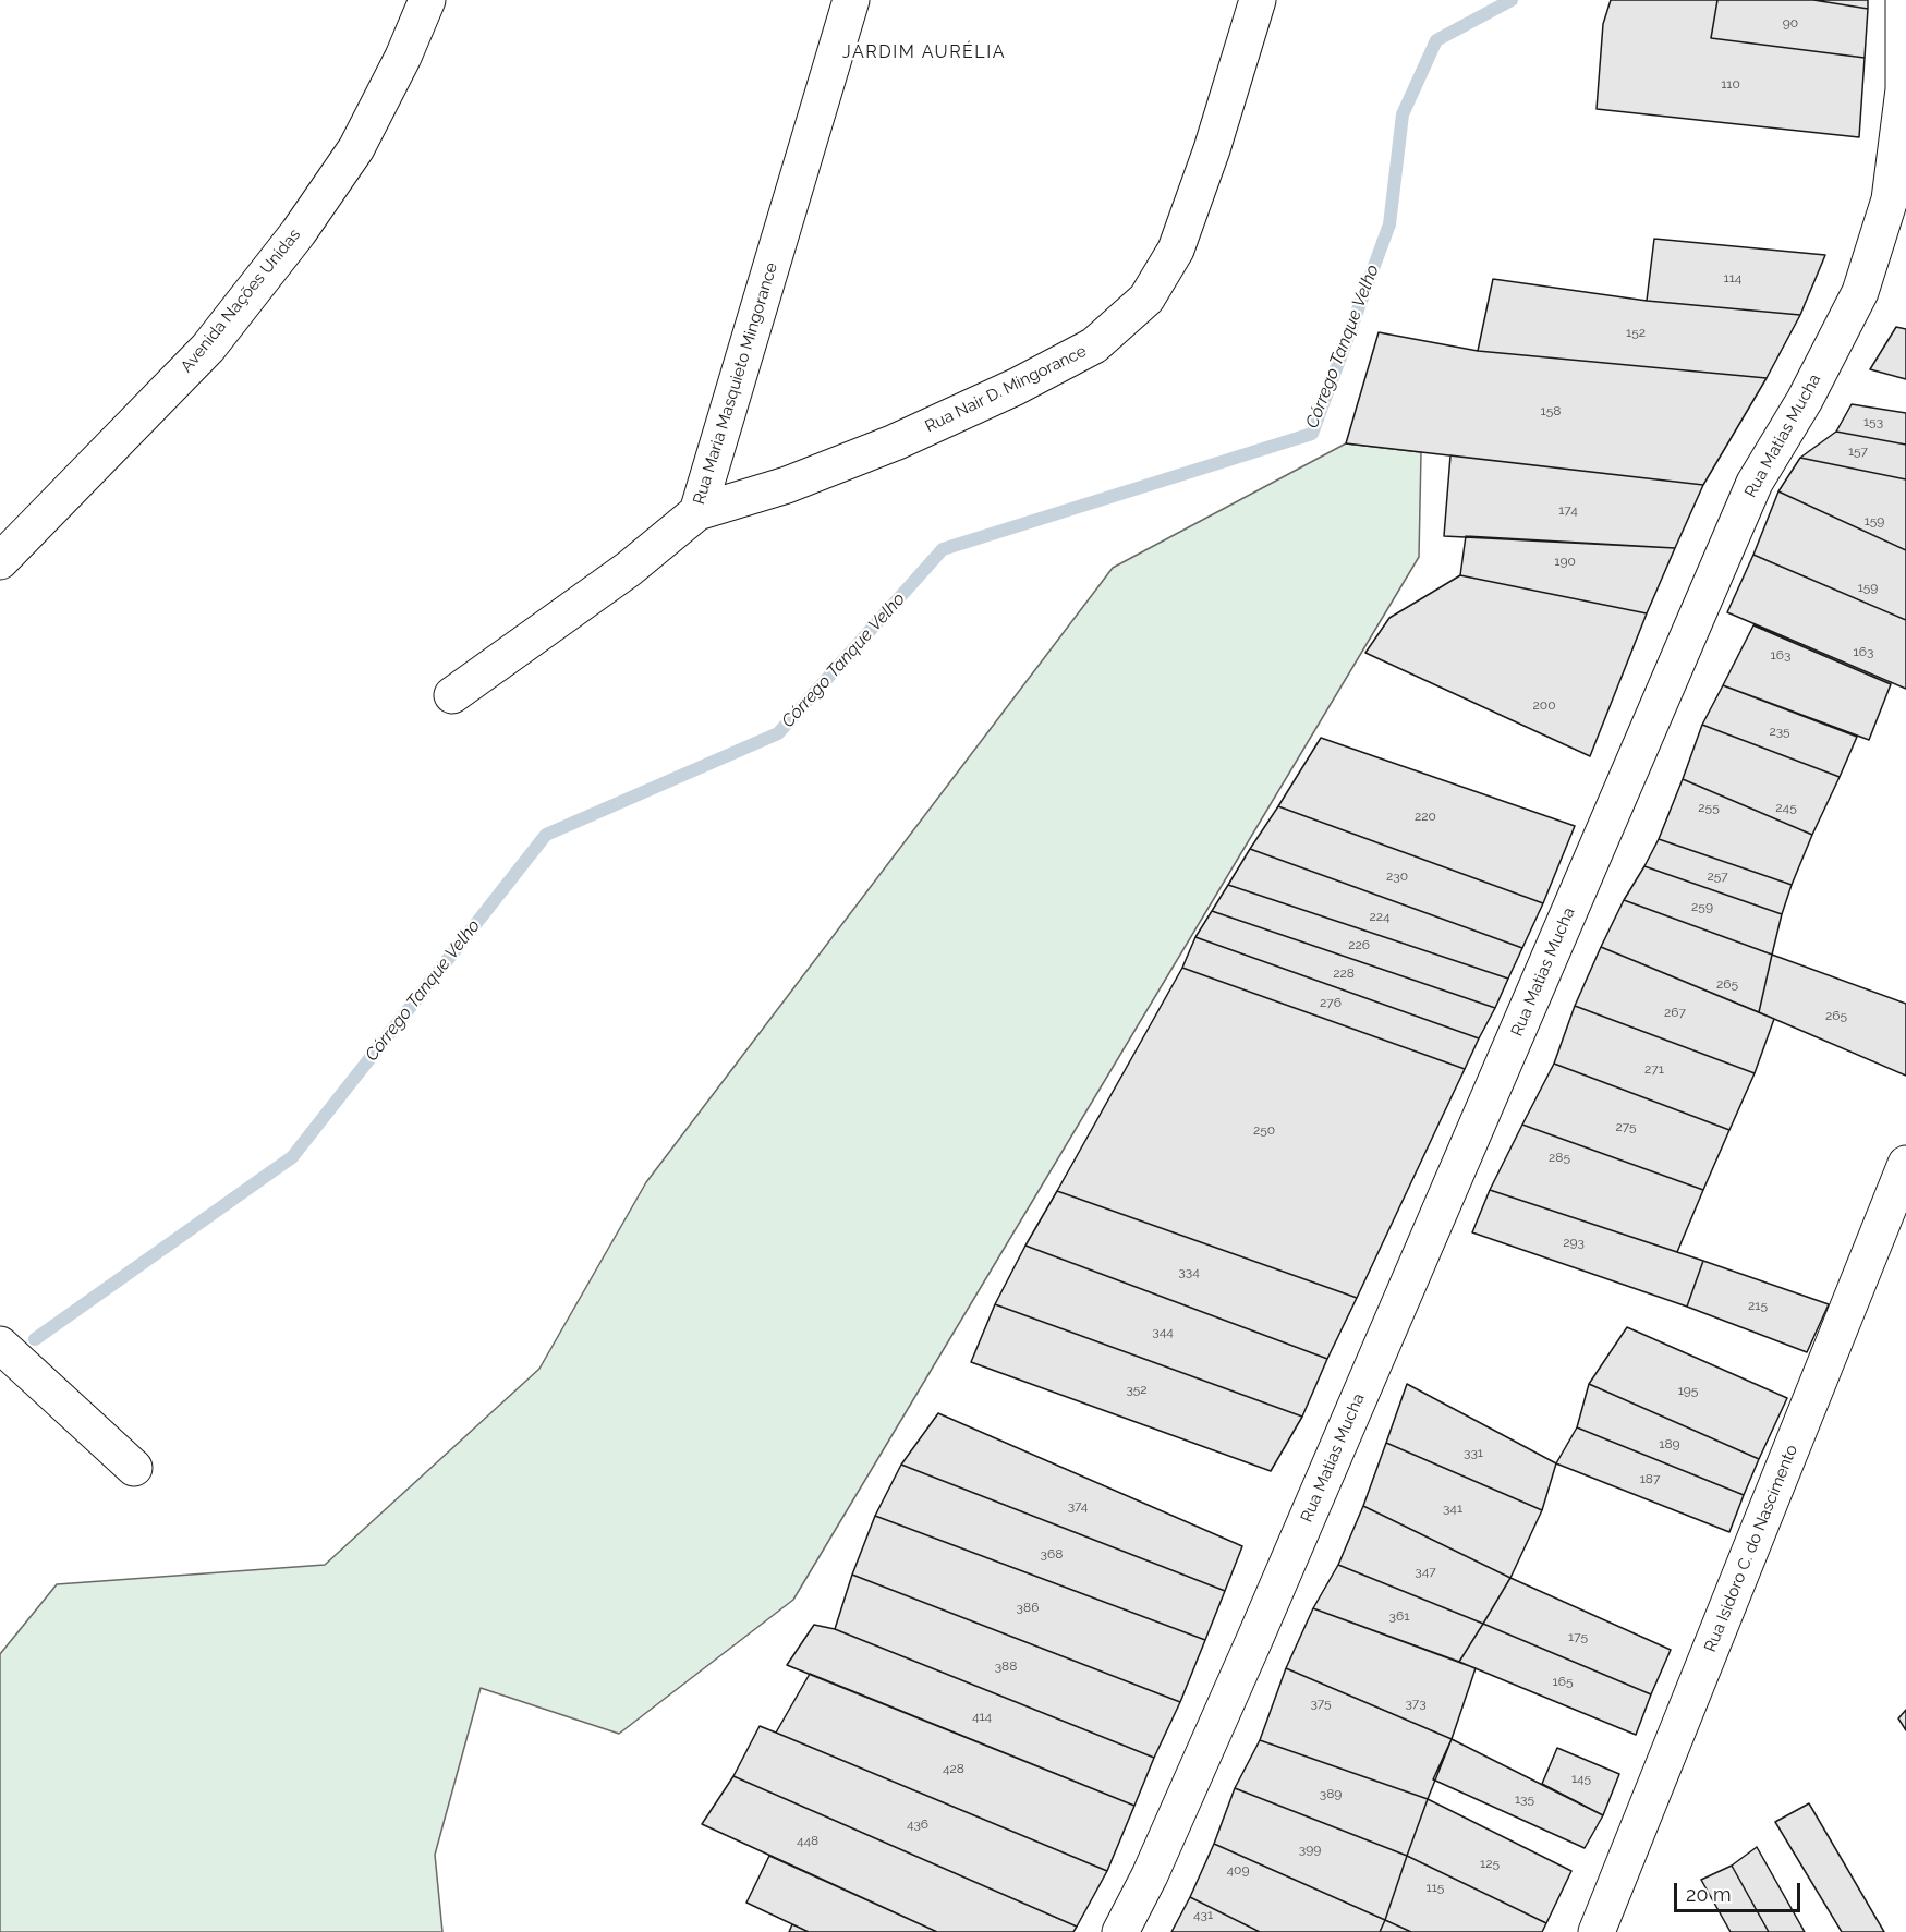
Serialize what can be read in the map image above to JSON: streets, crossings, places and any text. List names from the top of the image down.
{
  "streets": {
    "street": [
      "Avenida Nações Unidas",
      "Rua Maria Masquieto Mingorance",
      "Rua Nair D. Mingorance",
      "Rua Matias Mucha",
      "Rua Isidoro C. do Nascimento"
    ]
  },
  "crossings": [
    ["Rua Maria Masquieto Mingorance", "Rua Nair D. Mingorance"]
  ],
  "districts": ["JARDIM AURÉLIA"],
  "water": ["Córrego Tanque Velho"],
  "house_numbers": [
    "90",
    "110",
    "114",
    "152",
    "158",
    "153",
    "157",
    "174",
    "159",
    "190",
    "159",
    "163",
    "163",
    "200",
    "235",
    "255",
    "245",
    "220",
    "230",
    "257",
    "259",
    "224",
    "226",
    "228",
    "265",
    "276",
    "267",
    "265",
    "271",
    "275",
    "250",
    "285",
    "293",
    "334",
    "215",
    "344",
    "352",
    "195",
    "189",
    "331",
    "187",
    "374",
    "341",
    "368",
    "347",
    "386",
    "361",
    "175",
    "388",
    "165",
    "375",
    "373",
    "414",
    "428",
    "145",
    "389",
    "135",
    "436",
    "448",
    "399",
    "125",
    "409",
    "115",
    "431"
  ],
  "scale_bar": "20 m"
}
